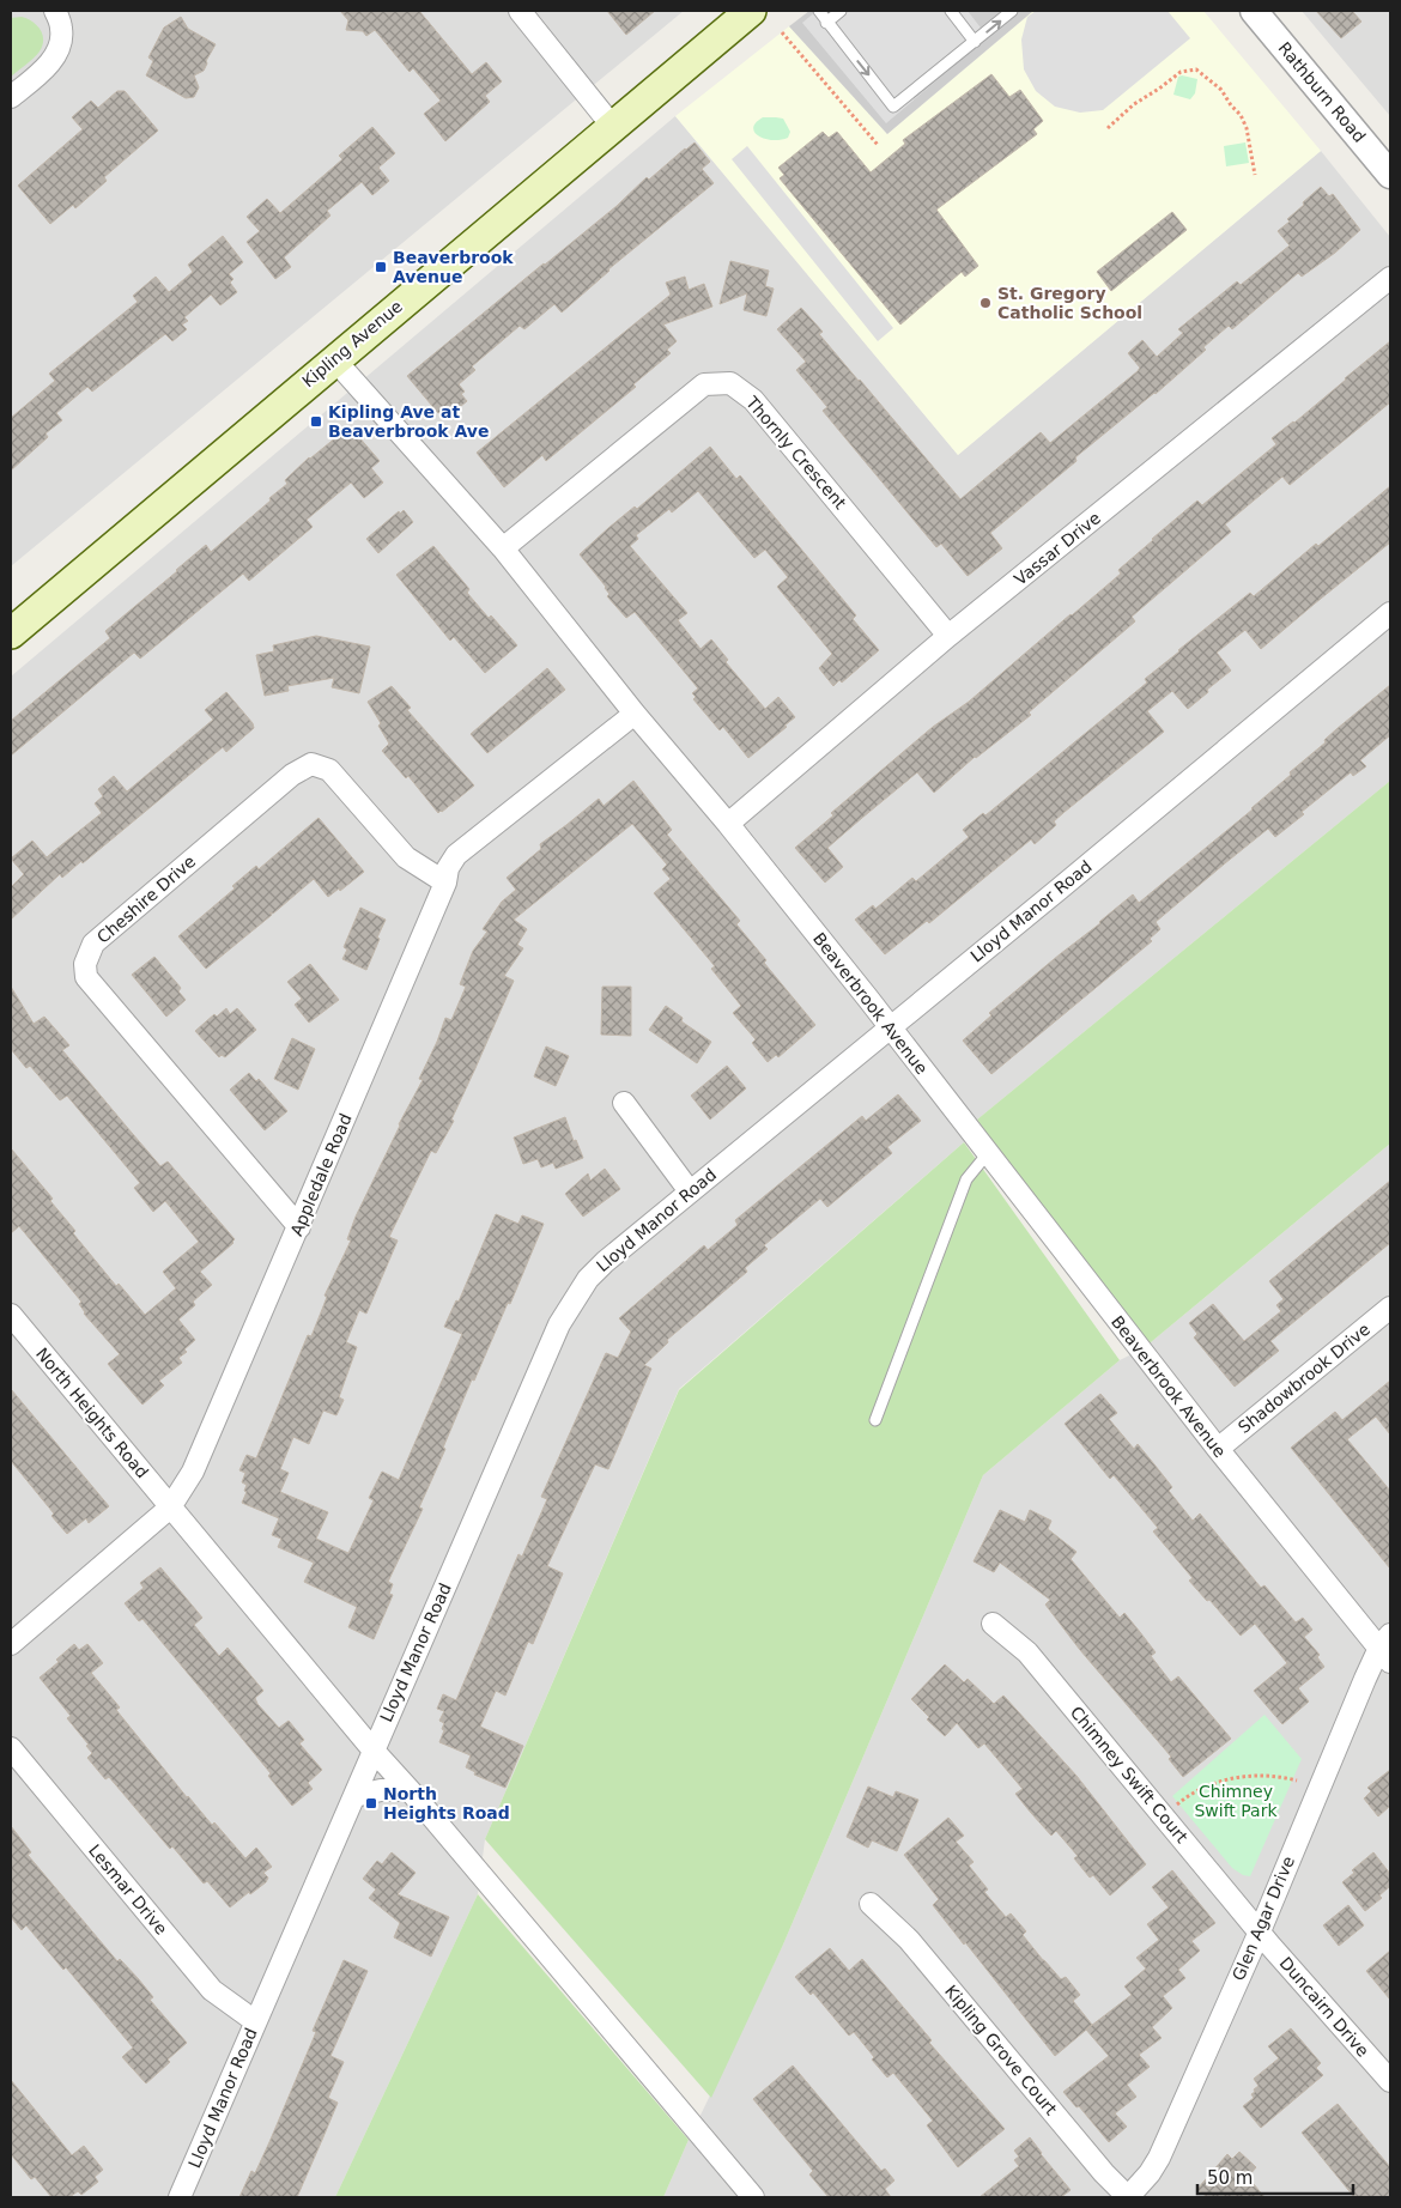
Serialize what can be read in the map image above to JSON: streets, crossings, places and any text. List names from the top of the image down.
{
  "streets": {
    "main road": ["Kipling Avenue"],
    "street": [
      "Rathburn Road",
      "Thornly Crescent",
      "Vassar Drive",
      "Cheshire Drive",
      "Lloyd Manor Road",
      "Beaverbrook Avenue",
      "Appledale Road",
      "Shadowbrook Drive",
      "North Heights Road",
      "Chimney Swift Court",
      "Lesmar Drive",
      "Glen Agar Drive",
      "Duncairn Drive",
      "Kipling Grove Court"
    ]
  },
  "crossings": [
    ["Kipling Avenue", "Beaverbrook Avenue"],
    ["Thornly Crescent", "Vassar Drive"],
    ["Thornly Crescent", "Beaverbrook Avenue"],
    ["Vassar Drive", "Beaverbrook Avenue"],
    ["Cheshire Drive", "Appledale Road"],
    ["Lloyd Manor Road", "Beaverbrook Avenue"],
    ["Lloyd Manor Road", "North Heights Road"],
    ["Lloyd Manor Road", "Lesmar Drive"],
    ["Beaverbrook Avenue", "Appledale Road"],
    ["Beaverbrook Avenue", "Shadowbrook Drive"],
    ["Beaverbrook Avenue", "Glen Agar Drive"],
    ["Appledale Road", "North Heights Road"],
    ["Chimney Swift Court", "Glen Agar Drive"],
    ["Chimney Swift Court", "Duncairn Drive"],
    ["Glen Agar Drive", "Duncairn Drive"],
    ["Glen Agar Drive", "Kipling Grove Court"]
  ],
  "parks": ["Chimney Swift Park"],
  "places": {
    "transit": ["Beaverbrook Avenue", "Kipling Ave at Beaverbrook Ave", "North Heights Road"],
    "other": ["St. Gregory Catholic School"]
  },
  "scale_bar": "50 m"
}
